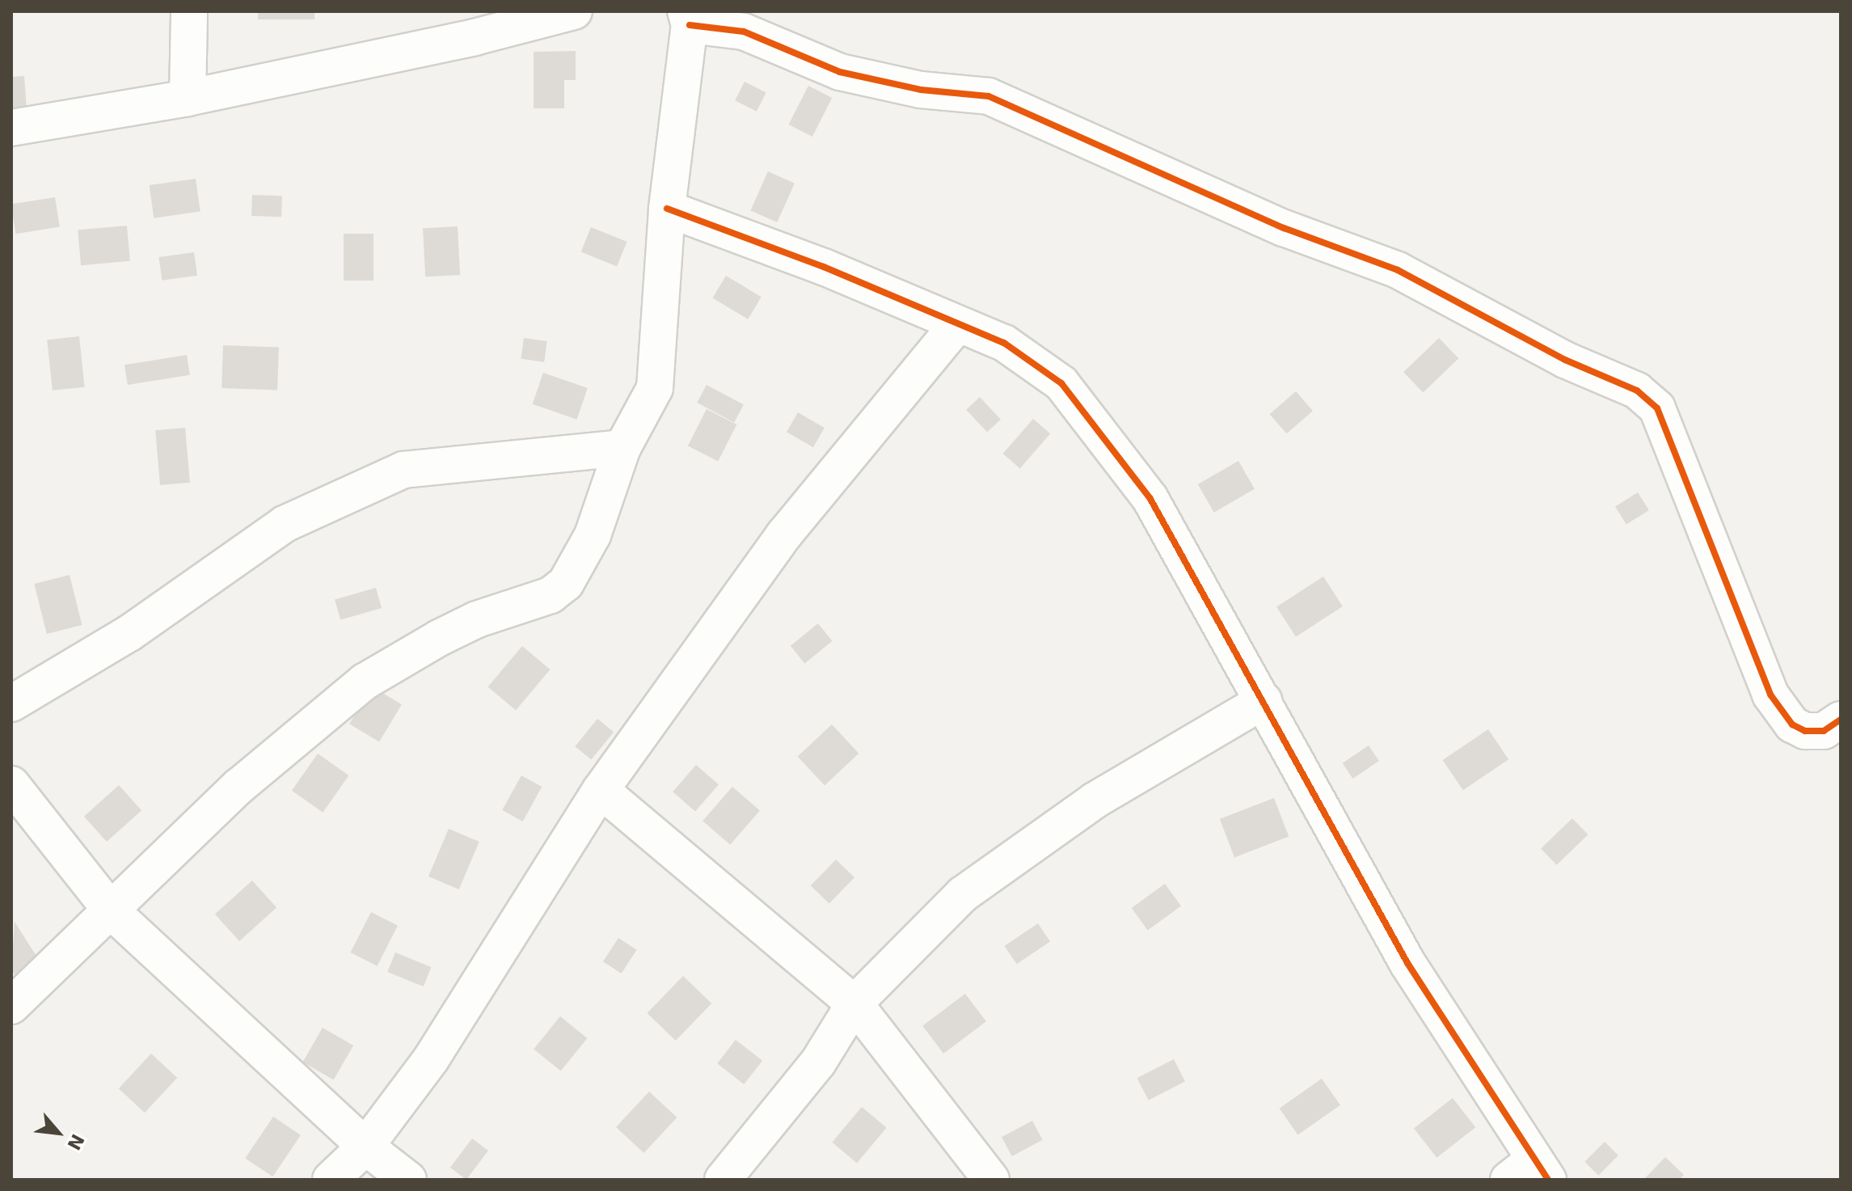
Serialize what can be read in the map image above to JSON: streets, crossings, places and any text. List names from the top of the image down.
{
  "north": "bottom right"
}
